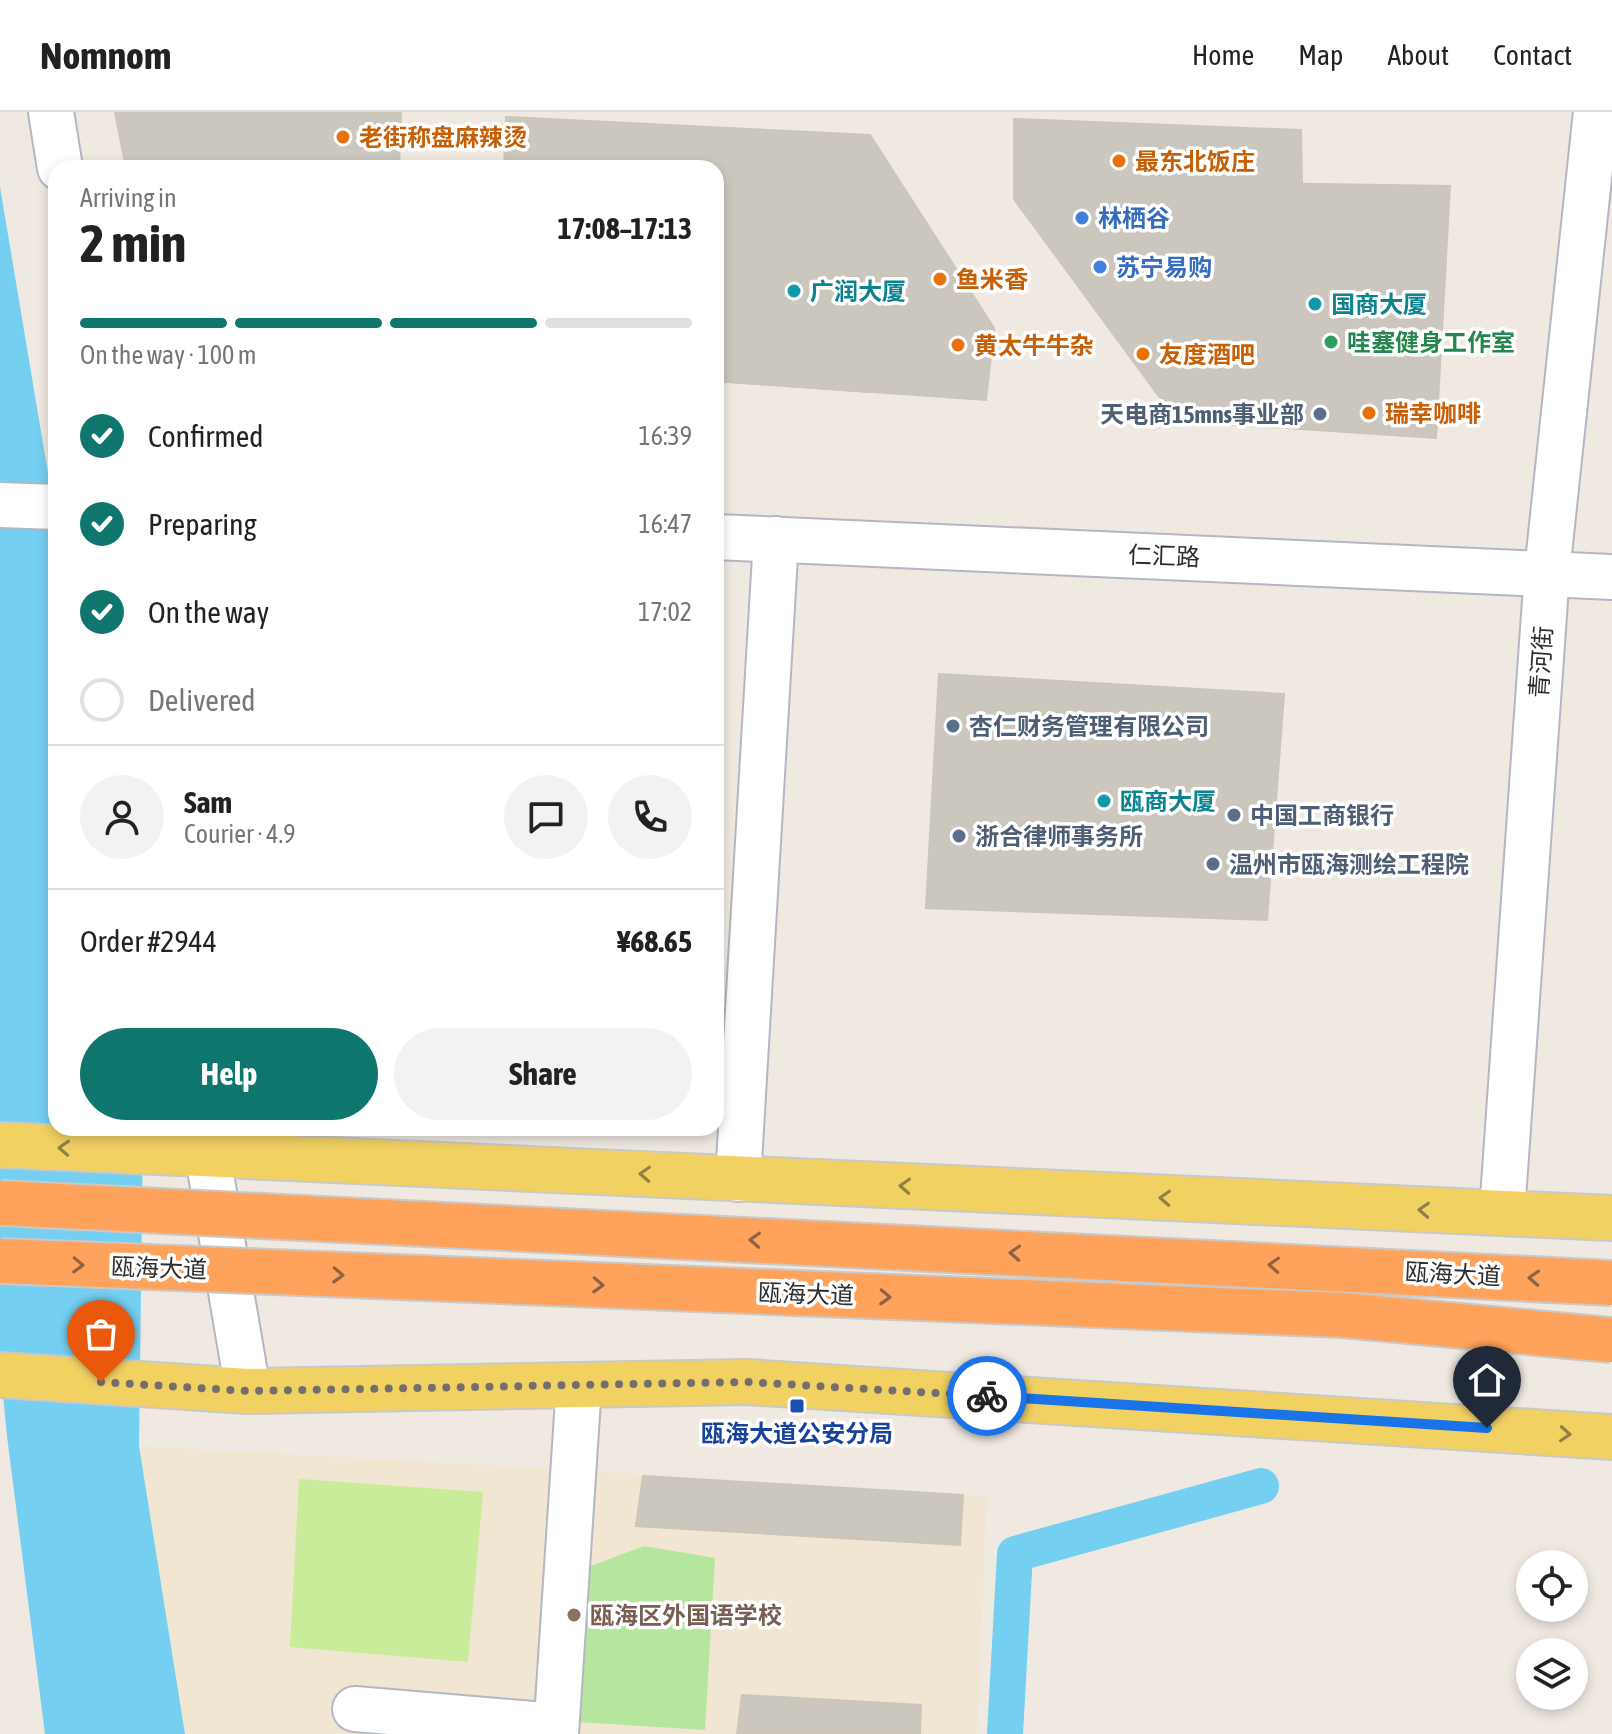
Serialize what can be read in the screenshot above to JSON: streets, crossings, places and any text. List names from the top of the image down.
{
  "streets": {
    "highway": ["瓯海大道"],
    "street": ["仁汇路", "青河街"]
  },
  "crossings": [
    ["仁汇路", "青河街"]
  ],
  "places": {
    "other": [
      "老街称盘麻辣烫",
      "最东北饭庄",
      "林栖谷",
      "苏宁易购",
      "鱼米香",
      "广润大厦",
      "国商大厦",
      "哇塞健身工作室",
      "黄太牛牛杂",
      "友度酒吧",
      "瑞幸咖啡",
      "天电商15mns事业部",
      "杏仁财务管理有限公司",
      "瓯商大厦",
      "中国工商银行",
      "浙合律师事务所",
      "温州市瓯海测绘工程院",
      "瓯海区外国语学校"
    ],
    "transit": ["瓯海大道公安分局"]
  },
  "page": {
    "header": "Nomnom",
    "nav": [
      "Home",
      "Map",
      "About",
      "Contact"
    ],
    "heading": ["2 min", "Arriving in", "17:08–17:13"],
    "panel": [
      "Sam",
      "Courier · 4.9",
      "Order #2944",
      "¥68.65"
    ],
    "bar": "On the way · 100 m",
    "list": [
      ["Confirmed", "16:39"],
      ["Preparing", "16:47"],
      ["On the way", "17:02"],
      "Delivered"
    ],
    "buttons": ["Help", "Share"]
  }
}
